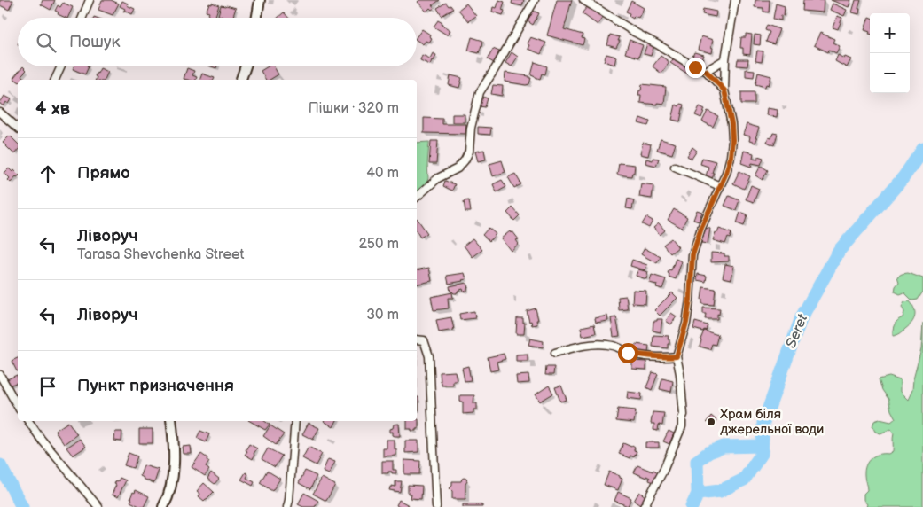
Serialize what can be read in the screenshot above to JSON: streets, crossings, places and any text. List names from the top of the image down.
{
  "water": ["Seret"],
  "places": ["Храм біля джерельної води"],
  "page": {
    "map_buttons": ["+", "−"],
    "search": "Пошук",
    "heading": ["4 хв", "Пішки · 320 m"],
    "list": [
      ["Прямо", "40 m"],
      ["Ліворуч", "Tarasa Shevchenka Street", "250 m"],
      ["Ліворуч", "30 m"],
      "Пункт призначення"
    ]
  }
}
